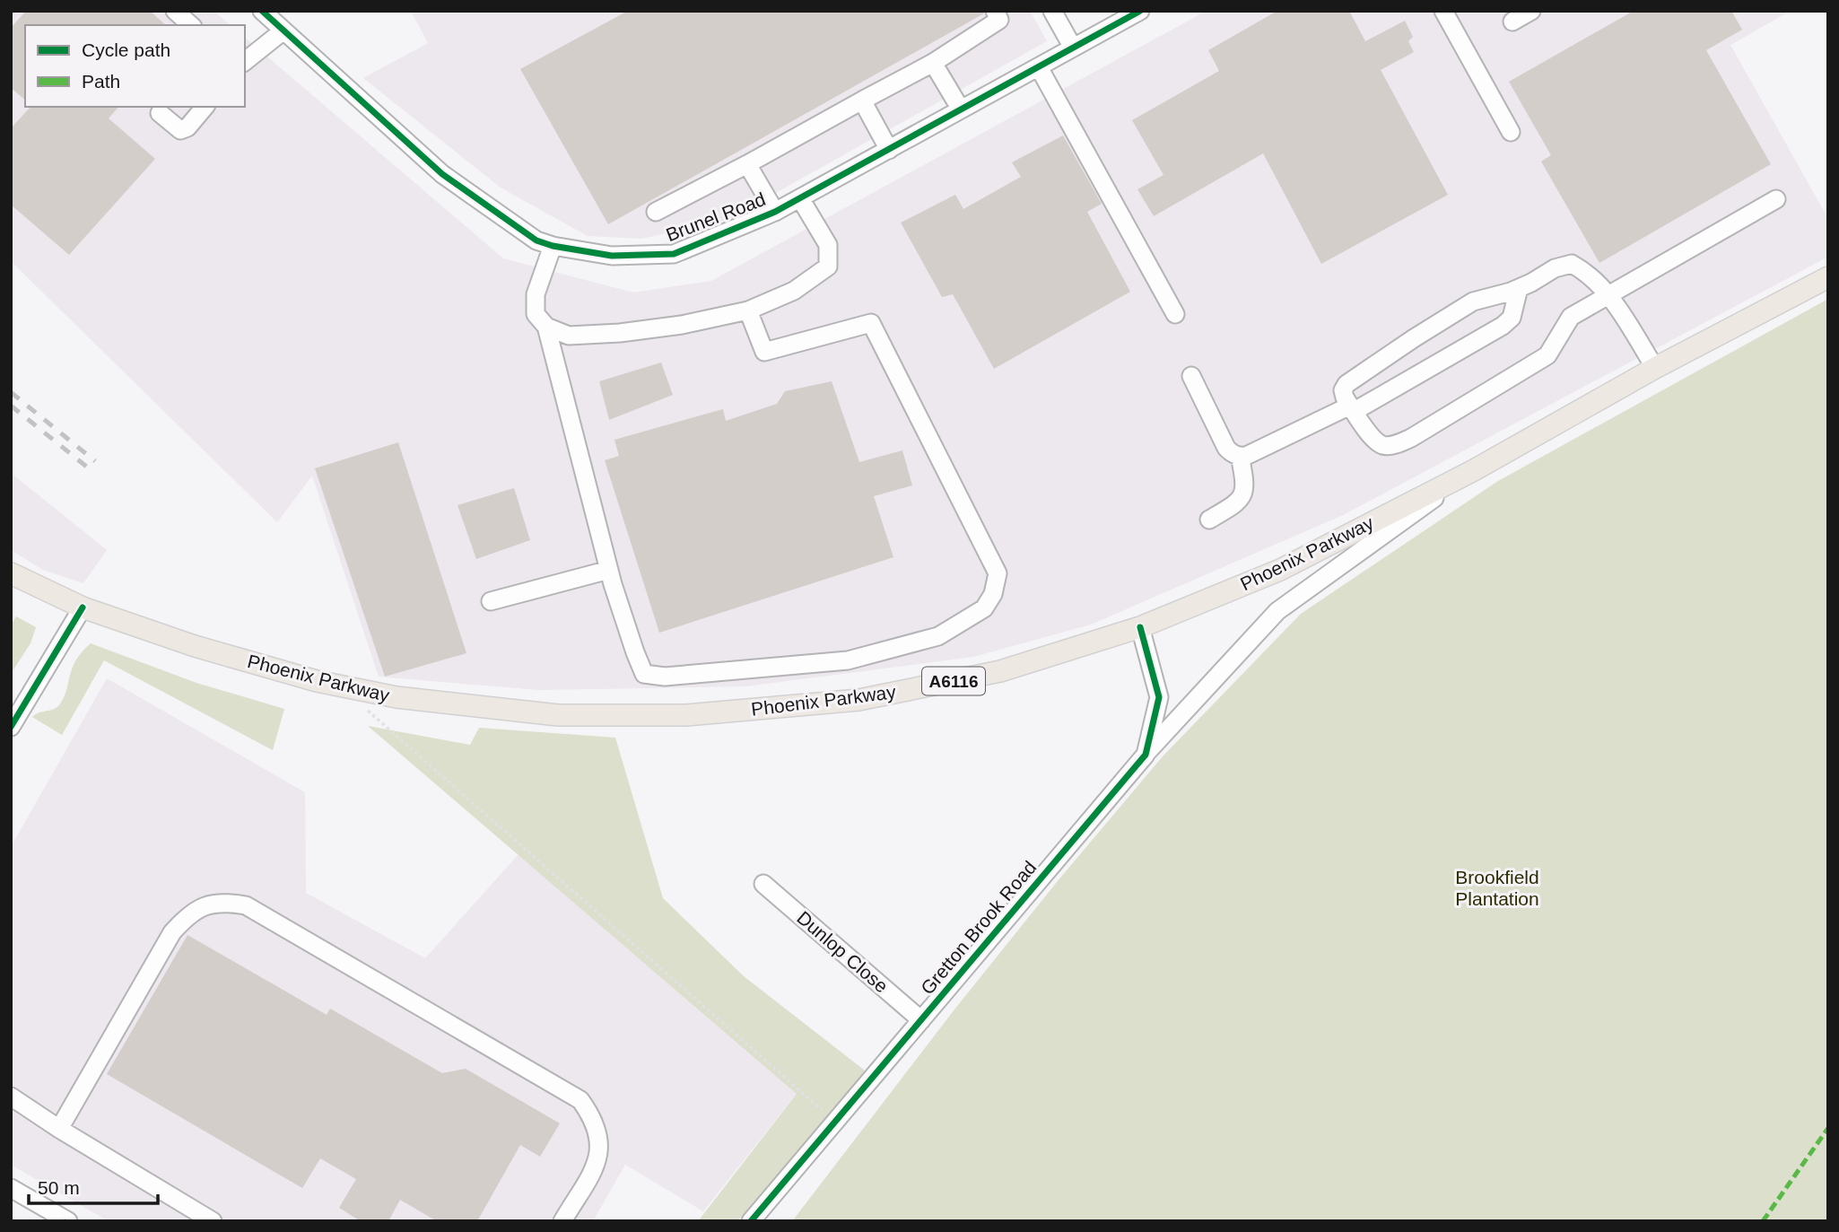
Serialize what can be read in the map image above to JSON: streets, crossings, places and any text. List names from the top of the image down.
{
  "streets": {
    "main road": ["Phoenix Parkway", "A6116"],
    "street": ["Brunel Road", "Gretton Brook Road", "Dunlop Close"]
  },
  "crossings": [
    ["Phoenix Parkway", "Gretton Brook Road"],
    ["Gretton Brook Road", "Dunlop Close"]
  ],
  "parks": ["Brookfield Plantation"],
  "legend": ["Cycle path", "Path"],
  "scale_bar": "50 m"
}
